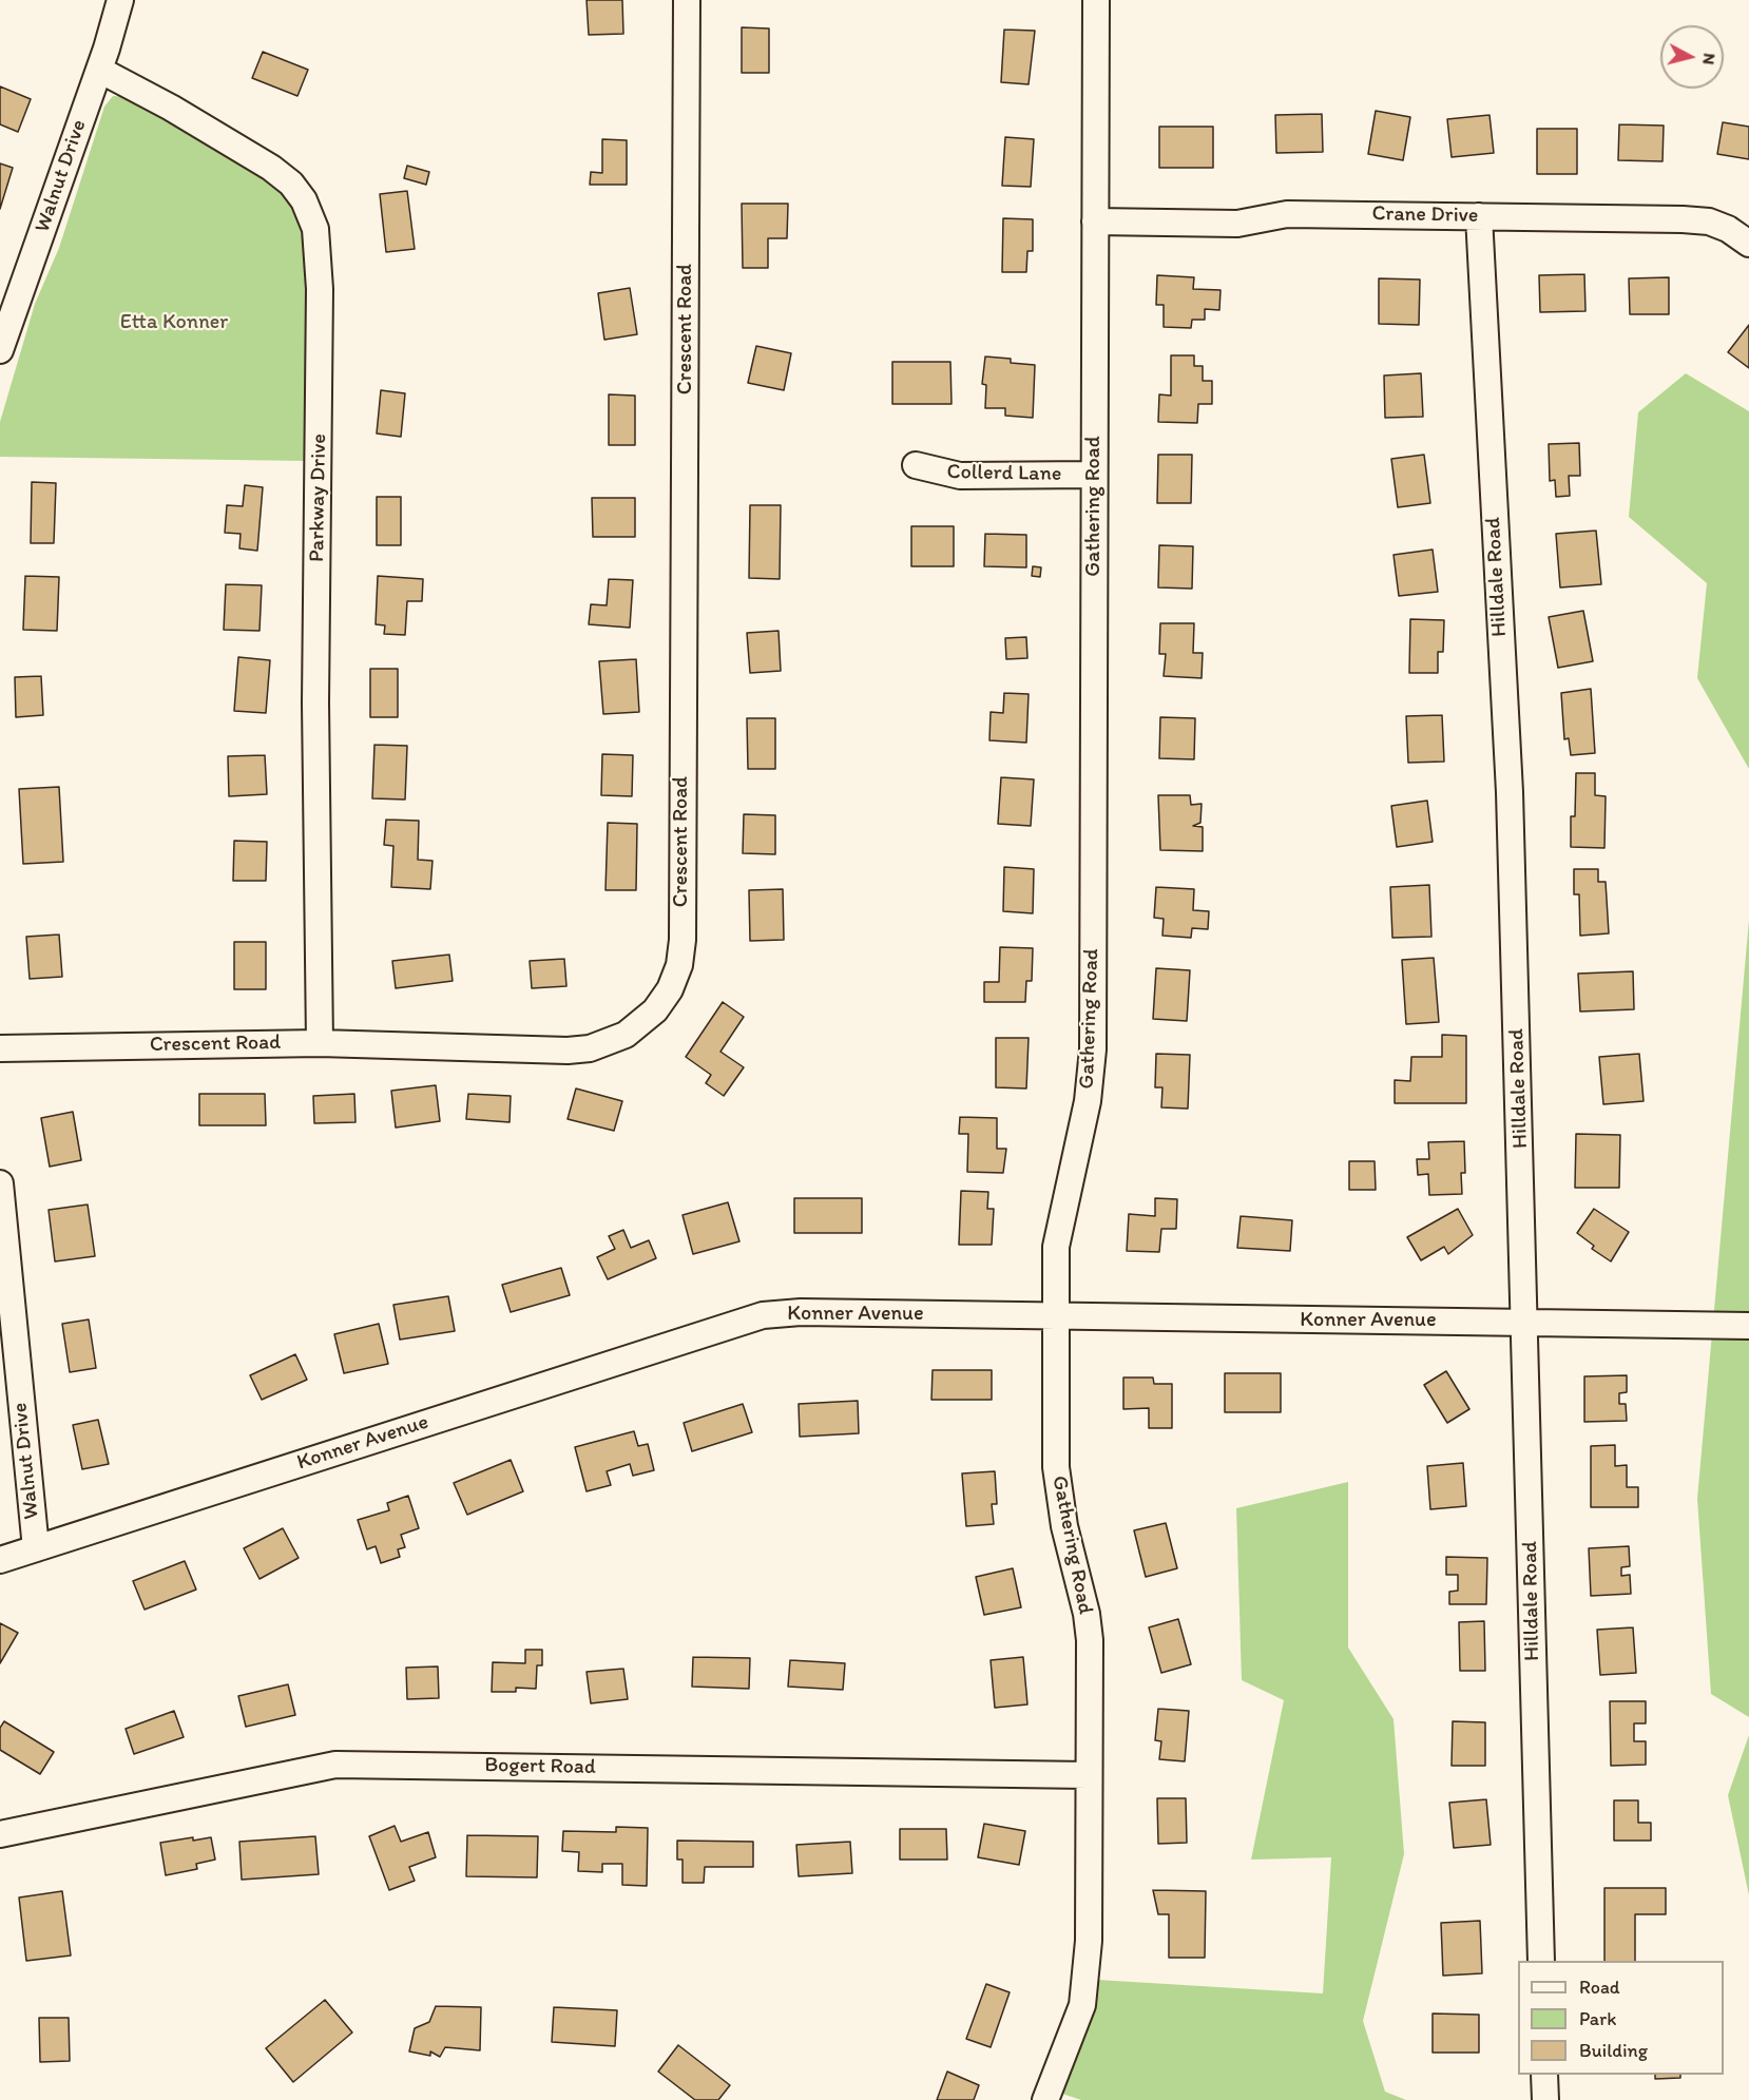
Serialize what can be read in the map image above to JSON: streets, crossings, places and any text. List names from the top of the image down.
{
  "streets": {
    "street": [
      "Walnut Drive",
      "Crane Drive",
      "Crescent Road",
      "Collerd Lane",
      "Parkway Drive",
      "Gathering Road",
      "Hilldale Road",
      "Konner Avenue",
      "Bogert Road"
    ]
  },
  "crossings": [
    ["Walnut Drive", "Parkway Drive"],
    ["Walnut Drive", "Konner Avenue"],
    ["Crane Drive", "Gathering Road"],
    ["Crane Drive", "Hilldale Road"],
    ["Crescent Road", "Parkway Drive"],
    ["Collerd Lane", "Gathering Road"],
    ["Gathering Road", "Konner Avenue"],
    ["Gathering Road", "Bogert Road"],
    ["Hilldale Road", "Konner Avenue"]
  ],
  "parks": ["Etta Konner"],
  "legend": ["Road", "Park", "Building"],
  "north": "right"
}
